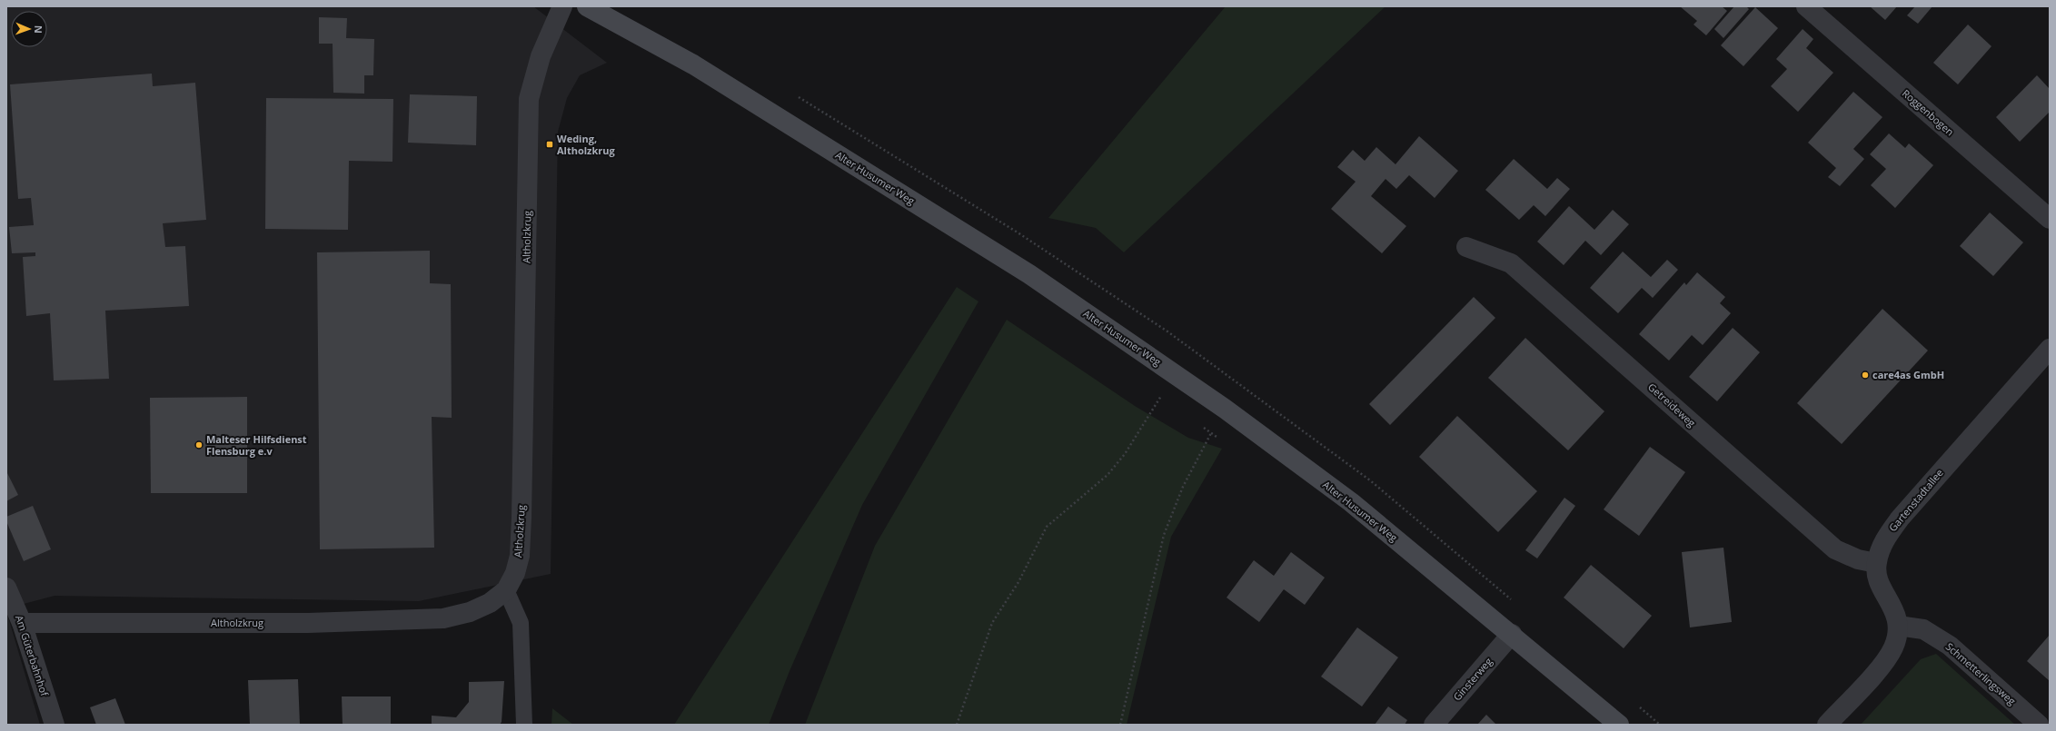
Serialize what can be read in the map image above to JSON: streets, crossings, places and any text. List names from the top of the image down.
{
  "streets": {
    "street": [
      "Roggenbogen",
      "Alter Husumer Weg",
      "Altholzkrug",
      "Getreideweg",
      "Gartenstadtallee",
      "Am Güterbahnhof",
      "Schmetterlingsweg",
      "Ginsterweg"
    ]
  },
  "crossings": [
    ["Alter Husumer Weg", "Ginsterweg"],
    ["Altholzkrug", "Am Güterbahnhof"],
    ["Getreideweg", "Gartenstadtallee"],
    ["Gartenstadtallee", "Schmetterlingsweg"]
  ],
  "places": {
    "transit": ["Weding, Altholzkrug"],
    "other": ["care4as GmbH", "Malteser Hilfsdienst Flensburg e.v"]
  },
  "north": "right"
}
